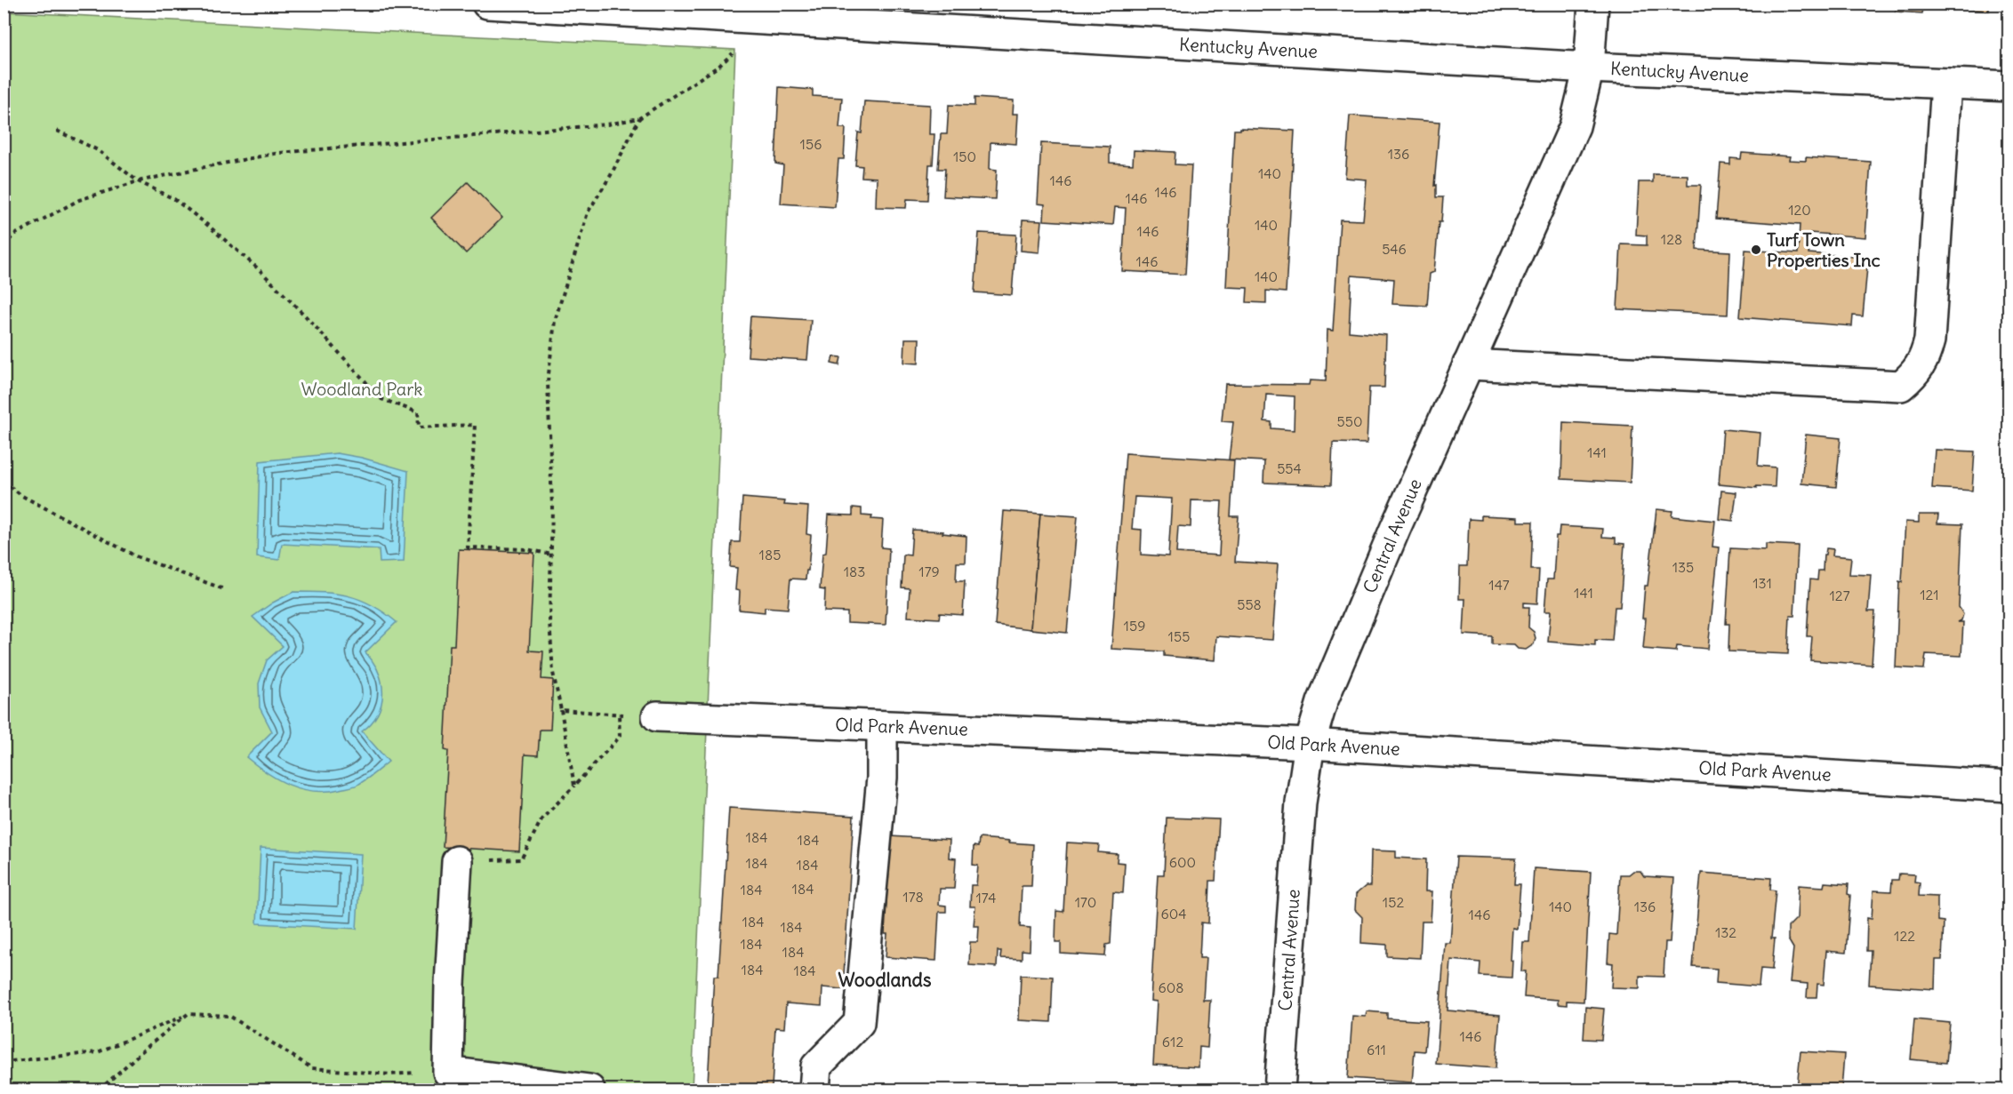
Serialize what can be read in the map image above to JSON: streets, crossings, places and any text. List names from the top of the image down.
{
  "streets": {
    "street": ["Kentucky Avenue", "Central Avenue", "Old Park Avenue"]
  },
  "crossings": [
    ["Kentucky Avenue", "Central Avenue"],
    ["Central Avenue", "Old Park Avenue"]
  ],
  "districts": ["Woodlands"],
  "parks": ["Woodland Park"],
  "places": ["Turf Town Properties Inc"],
  "house_numbers": [
    "156",
    "136",
    "150",
    "140",
    "146",
    "146",
    "146",
    "120",
    "140",
    "146",
    "128",
    "546",
    "146",
    "140",
    "550",
    "141",
    "554",
    "185",
    "135",
    "183",
    "179",
    "131",
    "147",
    "141",
    "121",
    "127",
    "558",
    "159",
    "155",
    "184",
    "184",
    "600",
    "184",
    "184",
    "184",
    "184",
    "178",
    "174",
    "170",
    "152",
    "140",
    "136",
    "604",
    "146",
    "184",
    "184",
    "132",
    "122",
    "184",
    "184",
    "184",
    "184",
    "608",
    "146",
    "612",
    "611"
  ]
}
